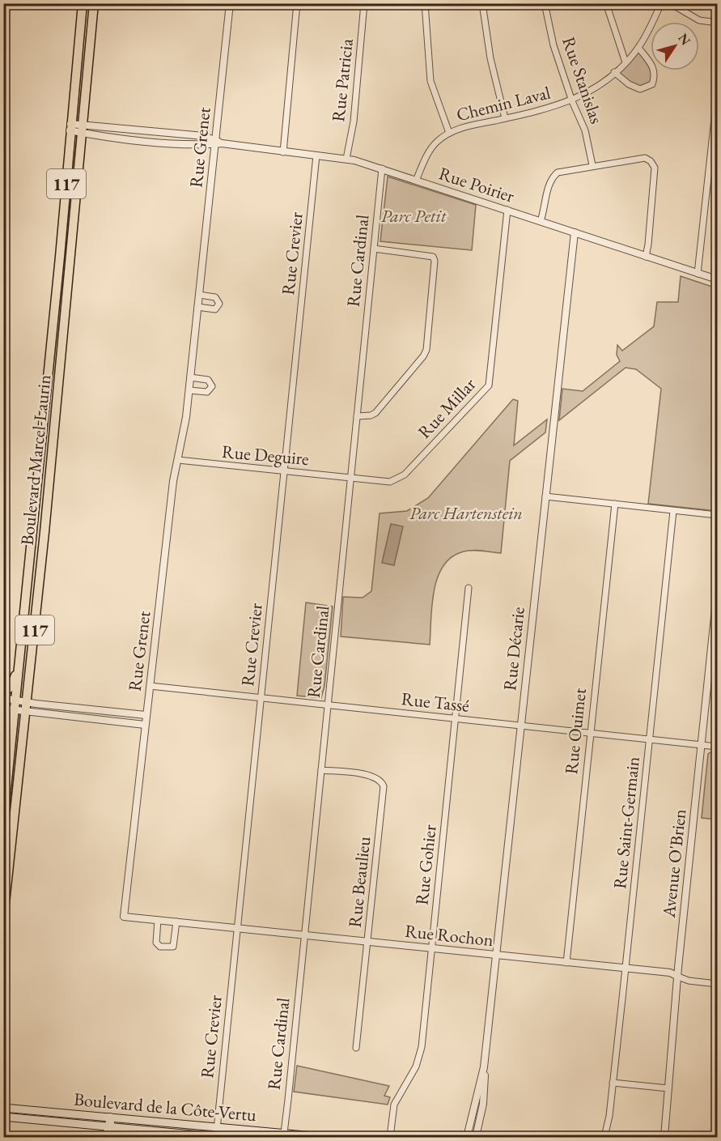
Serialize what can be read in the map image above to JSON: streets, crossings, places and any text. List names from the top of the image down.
{
  "streets": {
    "main road": ["117", "Boulevard Marcel-Laurin", "Boulevard de la Côte-Vertu"],
    "street": [
      "Rue Patricia",
      "Rue Stanislas",
      "Chemin Laval",
      "Rue Grenet",
      "Rue Poirier",
      "Rue Crevier",
      "Rue Cardinal",
      "Rue Millar",
      "Rue Deguire",
      "Rue Décarie",
      "Rue Tassé",
      "Rue Ouimet",
      "Rue Saint-Germain",
      "Avenue O'Brien",
      "Rue Gohier",
      "Rue Beaulieu",
      "Rue Rochon"
    ]
  },
  "crossings": [
    ["Rue Patricia", "Rue Poirier"],
    ["Rue Stanislas", "Chemin Laval"],
    ["Chemin Laval", "Rue Poirier"],
    ["Rue Grenet", "Rue Poirier"],
    ["Rue Grenet", "Rue Deguire"],
    ["Rue Grenet", "Rue Tassé"],
    ["Rue Grenet", "Rue Rochon"],
    ["Rue Poirier", "Rue Crevier"],
    ["Rue Poirier", "Rue Cardinal"],
    ["Rue Poirier", "Rue Millar"],
    ["Rue Poirier", "Boulevard Marcel-Laurin"],
    ["Rue Poirier", "Rue Décarie"],
    ["Rue Crevier", "Rue Deguire"],
    ["Rue Crevier", "Rue Tassé"],
    ["Rue Crevier", "Rue Rochon"],
    ["Rue Crevier", "Boulevard de la Côte-Vertu"],
    ["Rue Cardinal", "Rue Millar"],
    ["Rue Cardinal", "Rue Deguire"],
    ["Rue Cardinal", "Rue Tassé"],
    ["Rue Cardinal", "Rue Beaulieu"],
    ["Rue Cardinal", "Rue Rochon"],
    ["Rue Cardinal", "Boulevard de la Côte-Vertu"],
    ["Rue Millar", "Rue Deguire"],
    ["Rue Décarie", "Rue Tassé"],
    ["Rue Décarie", "Rue Rochon"],
    ["Rue Tassé", "Rue Ouimet"],
    ["Rue Tassé", "Rue Saint-Germain"],
    ["Rue Tassé", "Avenue O'Brien"],
    ["Rue Tassé", "Rue Gohier"],
    ["Rue Ouimet", "Rue Rochon"],
    ["Rue Saint-Germain", "Rue Rochon"],
    ["Avenue O'Brien", "Rue Rochon"],
    ["Rue Gohier", "Rue Rochon"],
    ["Rue Beaulieu", "Rue Rochon"]
  ],
  "parks": ["Parc Petit", "Parc Hartenstein"],
  "north": "top right"
}
